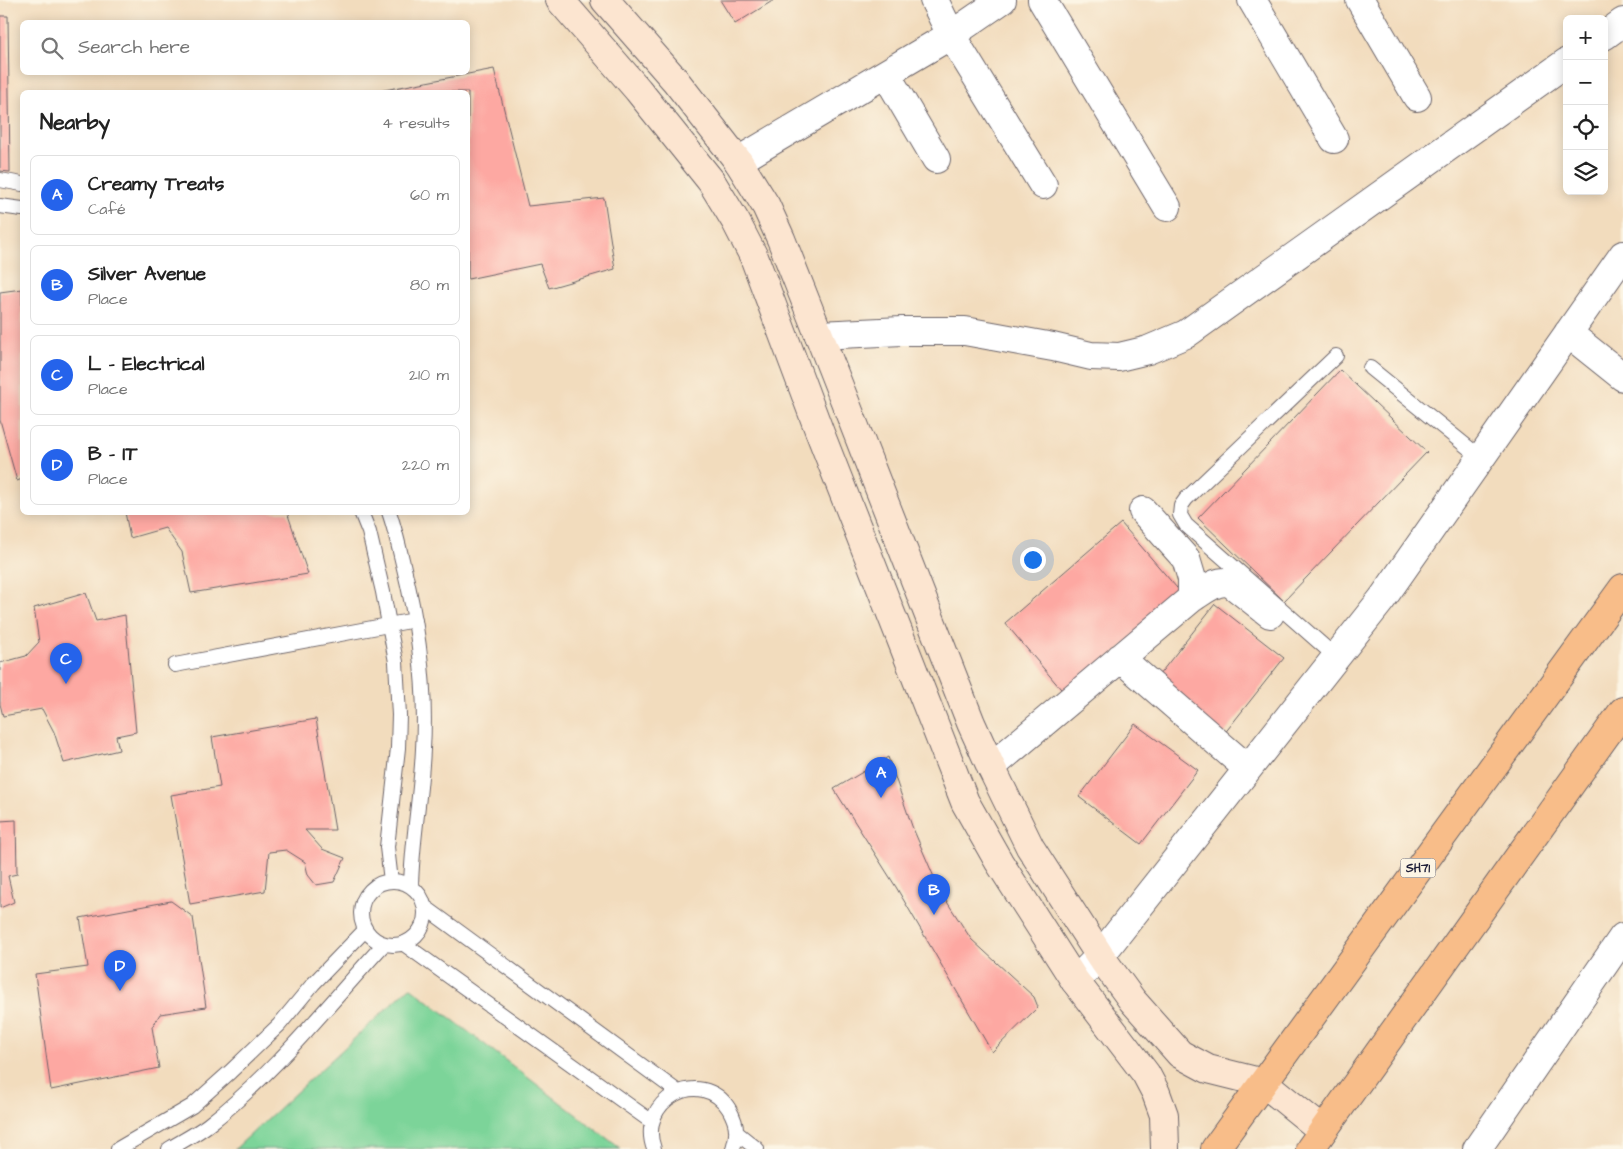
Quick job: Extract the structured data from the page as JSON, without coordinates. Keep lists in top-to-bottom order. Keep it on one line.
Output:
{"streets":{"main road":["SH71"]},"page":{"map_buttons":["+","−"],"search":"Search here","heading":["Nearby","4 results"],"list":[{"mark":"A","name":"Creamy Treats","note":"Café","value":"60 m"},{"mark":"B","name":"Silver Avenue","note":"Place","value":"80 m"},{"mark":"C","name":"L - Electrical","note":"Place","value":"210 m"},{"mark":"D","name":"B - IT","note":"Place","value":"220 m"}],"pins":["C","A","B","D"]}}
